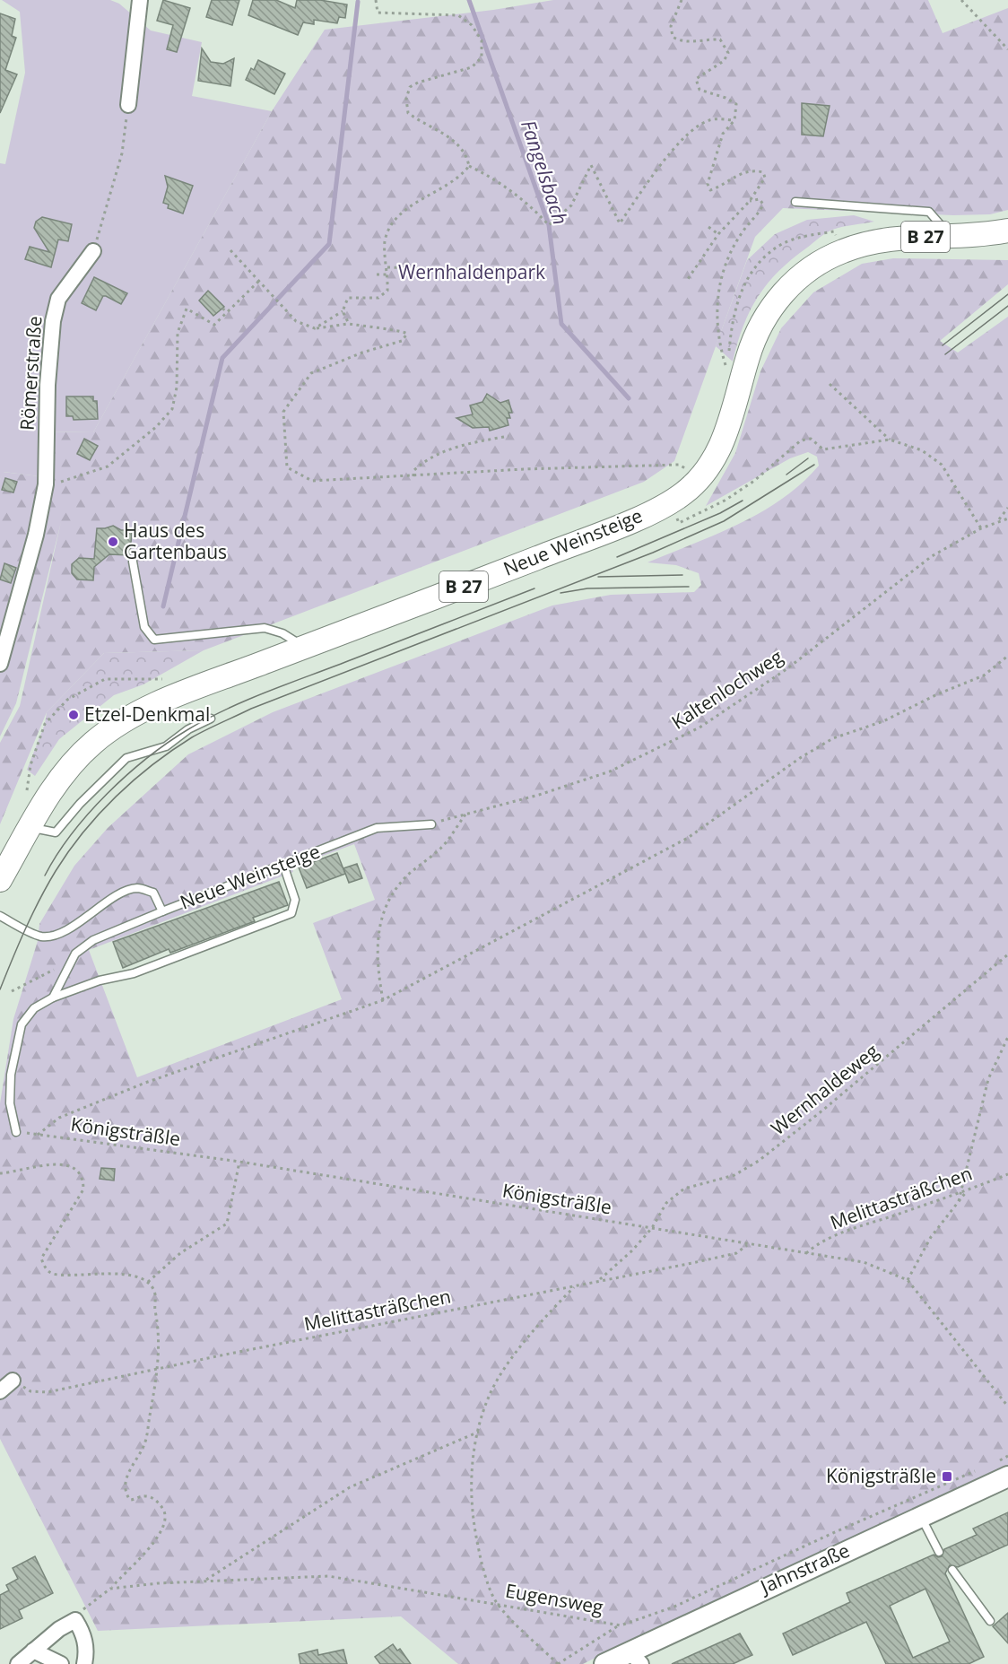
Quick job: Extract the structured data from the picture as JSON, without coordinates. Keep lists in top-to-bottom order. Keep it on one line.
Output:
{"streets":{"main road":["B 27","Neue Weinsteige","Jahnstraße"],"street":["Römerstraße"],"path":["Kaltenlochweg","Wernhaldeweg","Königsträßle","Melittasträßchen","Eugensweg"]},"crossings":[["Neue Weinsteige","Kaltenlochweg"],["Wernhaldeweg","Königsträßle"],["Wernhaldeweg","Melittasträßchen"],["Königsträßle","Melittasträßchen"]],"water":["Fangelsbach"],"parks":["Wernhaldenpark"],"places":{"other":["Haus des Gartenbaus","Etzel-Denkmal"],"transit":["Königsträßle"]}}
